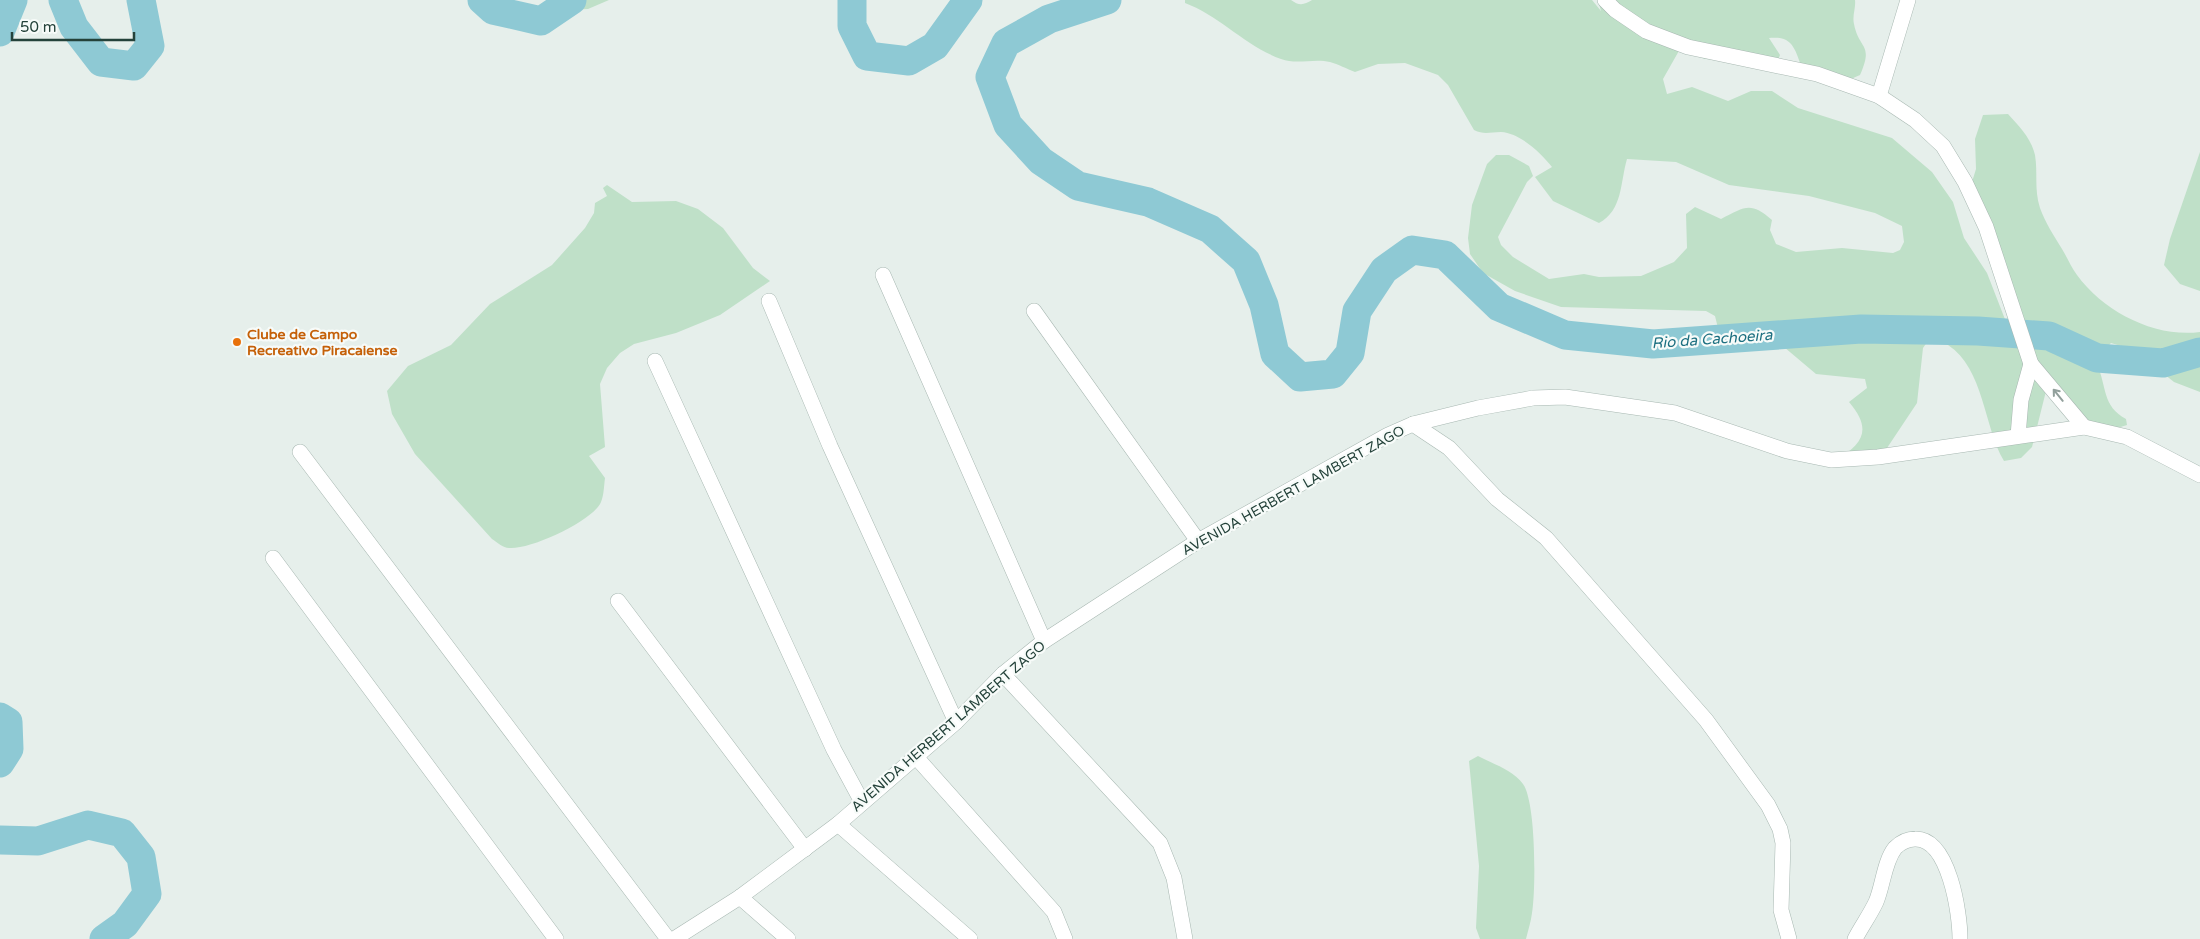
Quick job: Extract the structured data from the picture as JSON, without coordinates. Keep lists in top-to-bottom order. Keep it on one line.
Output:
{"streets":{"street":["AVENIDA HERBERT LAMBERT ZAGO"]},"water":["Rio da Cachoeira"],"places":["Clube de Campo Recreativo Piracaiense"],"scale_bar":"50 m"}
